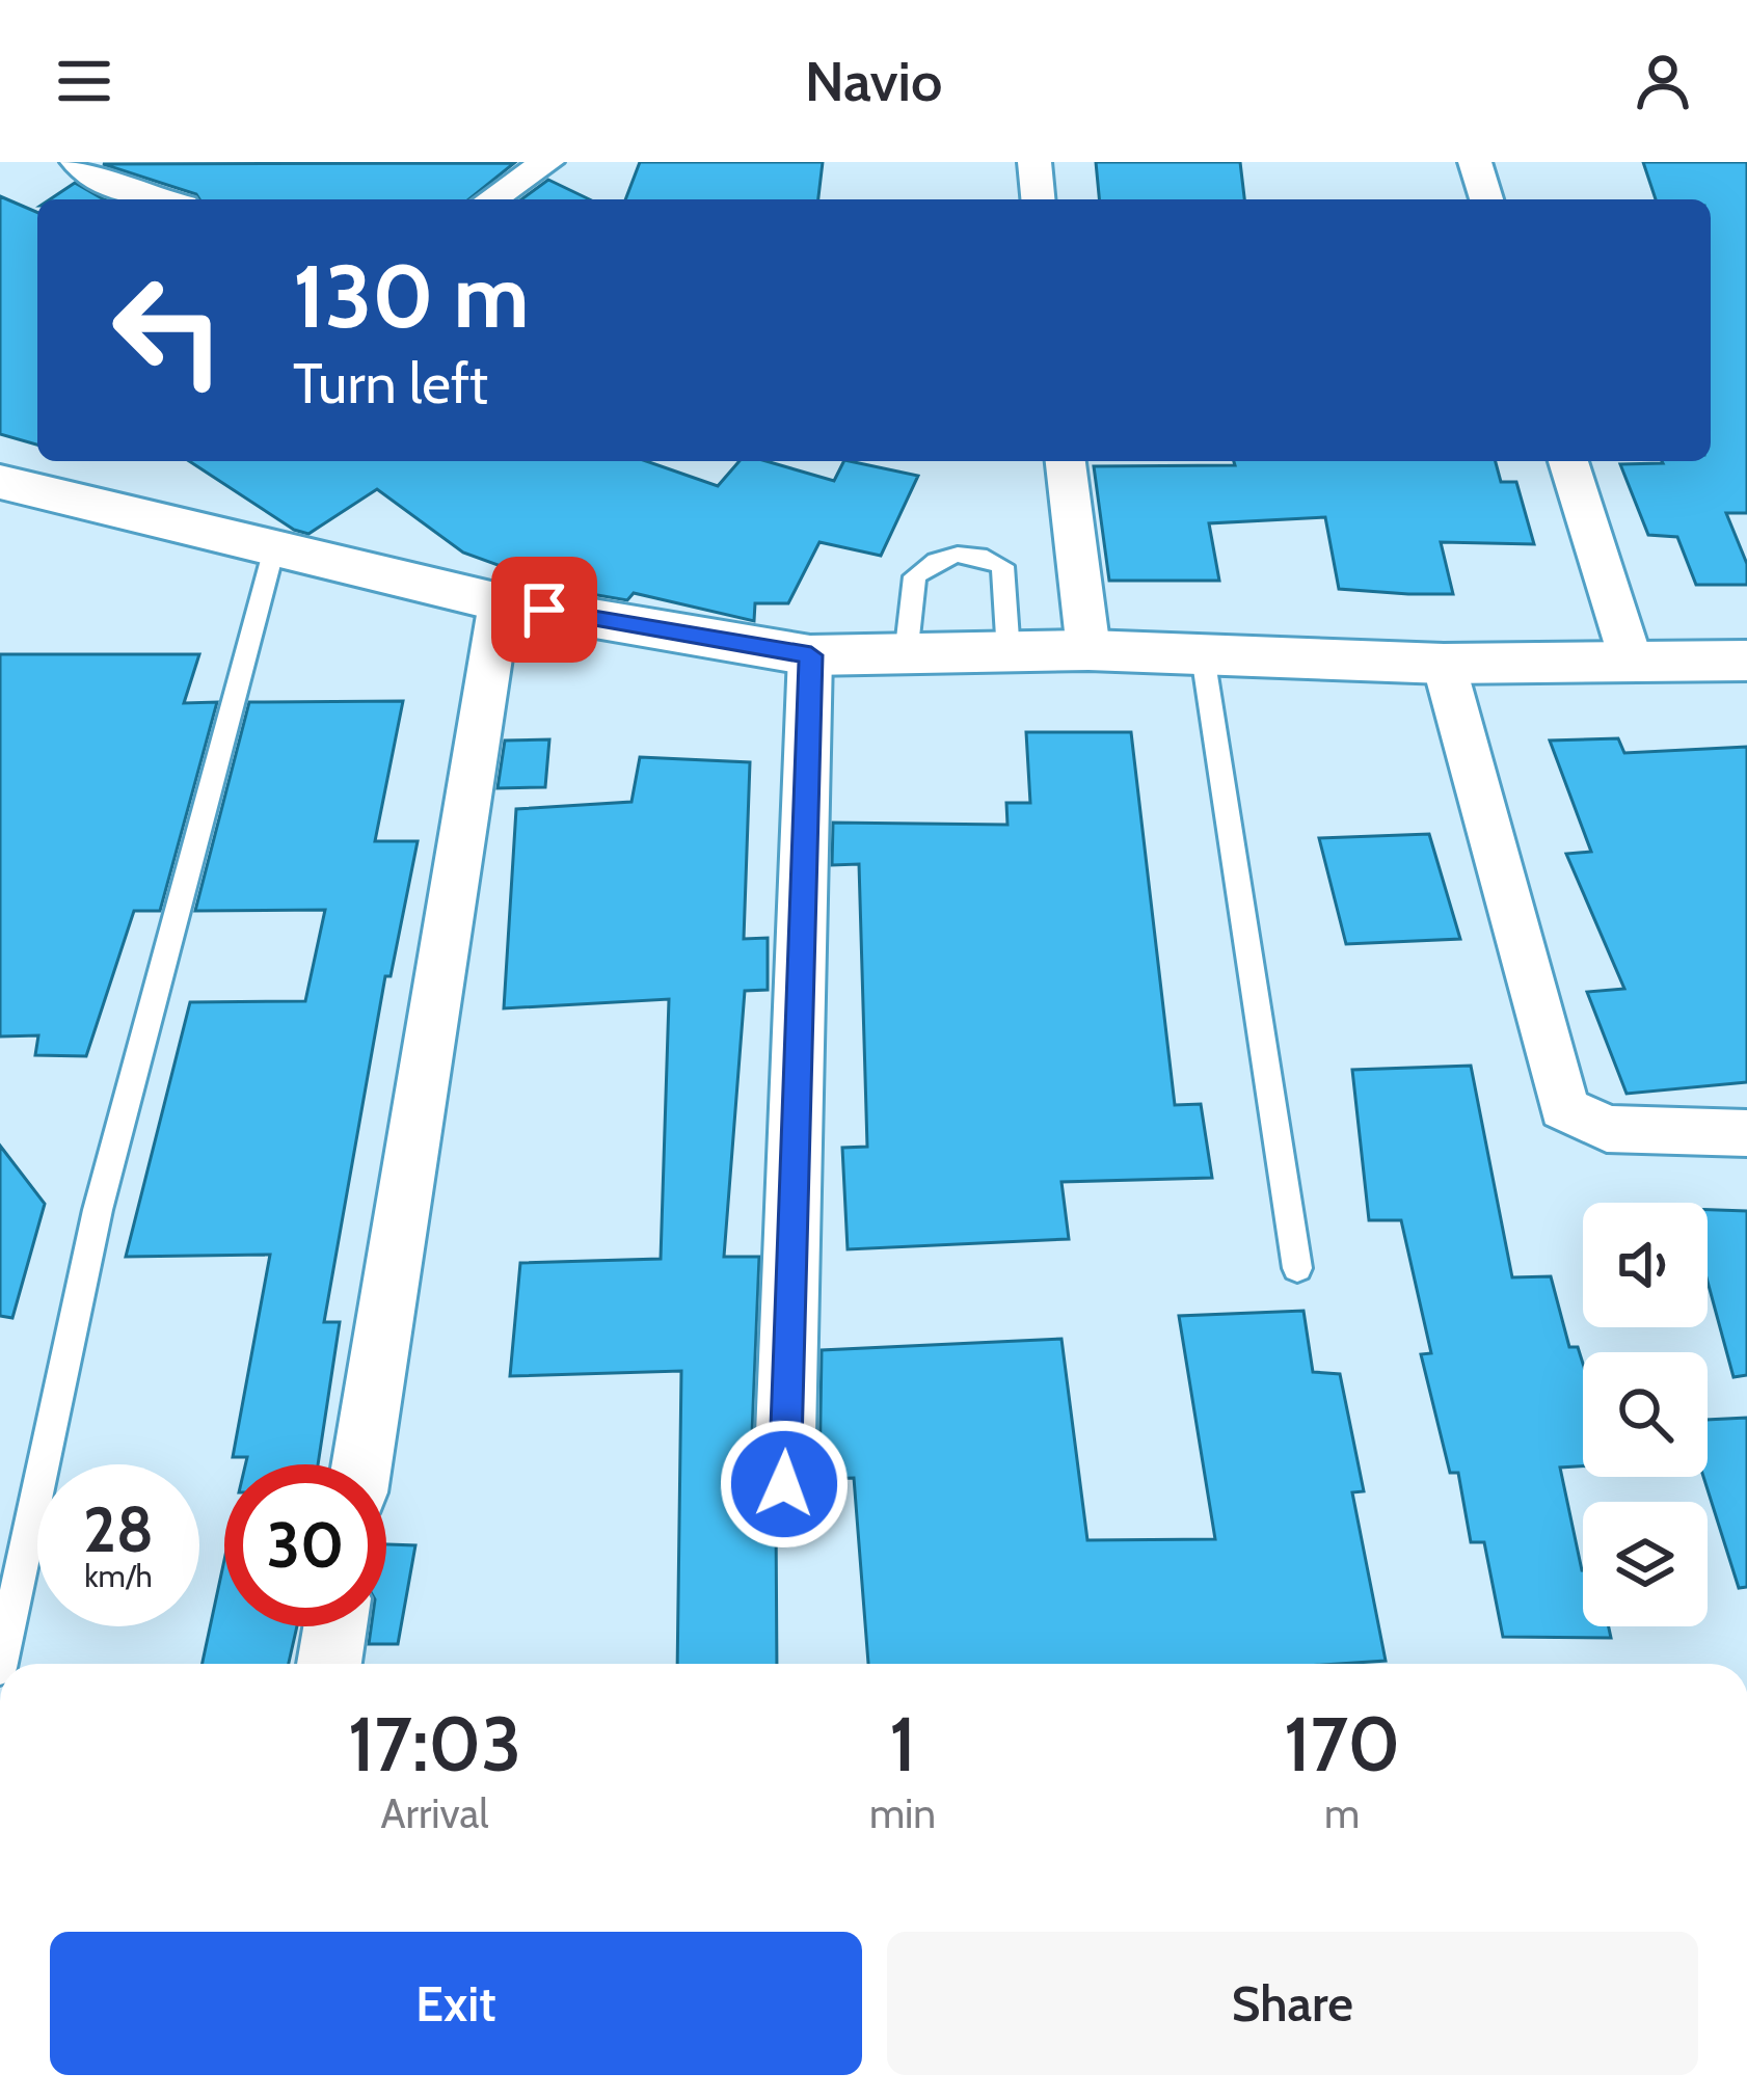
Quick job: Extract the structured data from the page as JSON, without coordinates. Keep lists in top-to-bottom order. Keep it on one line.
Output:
{"page":{"header":"Navio","turn":["130 m","Turn left"],"speed":"28 km/h","limit":"30","eta":["17:03","Arrival","1","min","170","m"],"buttons":["Exit","Share"]}}
